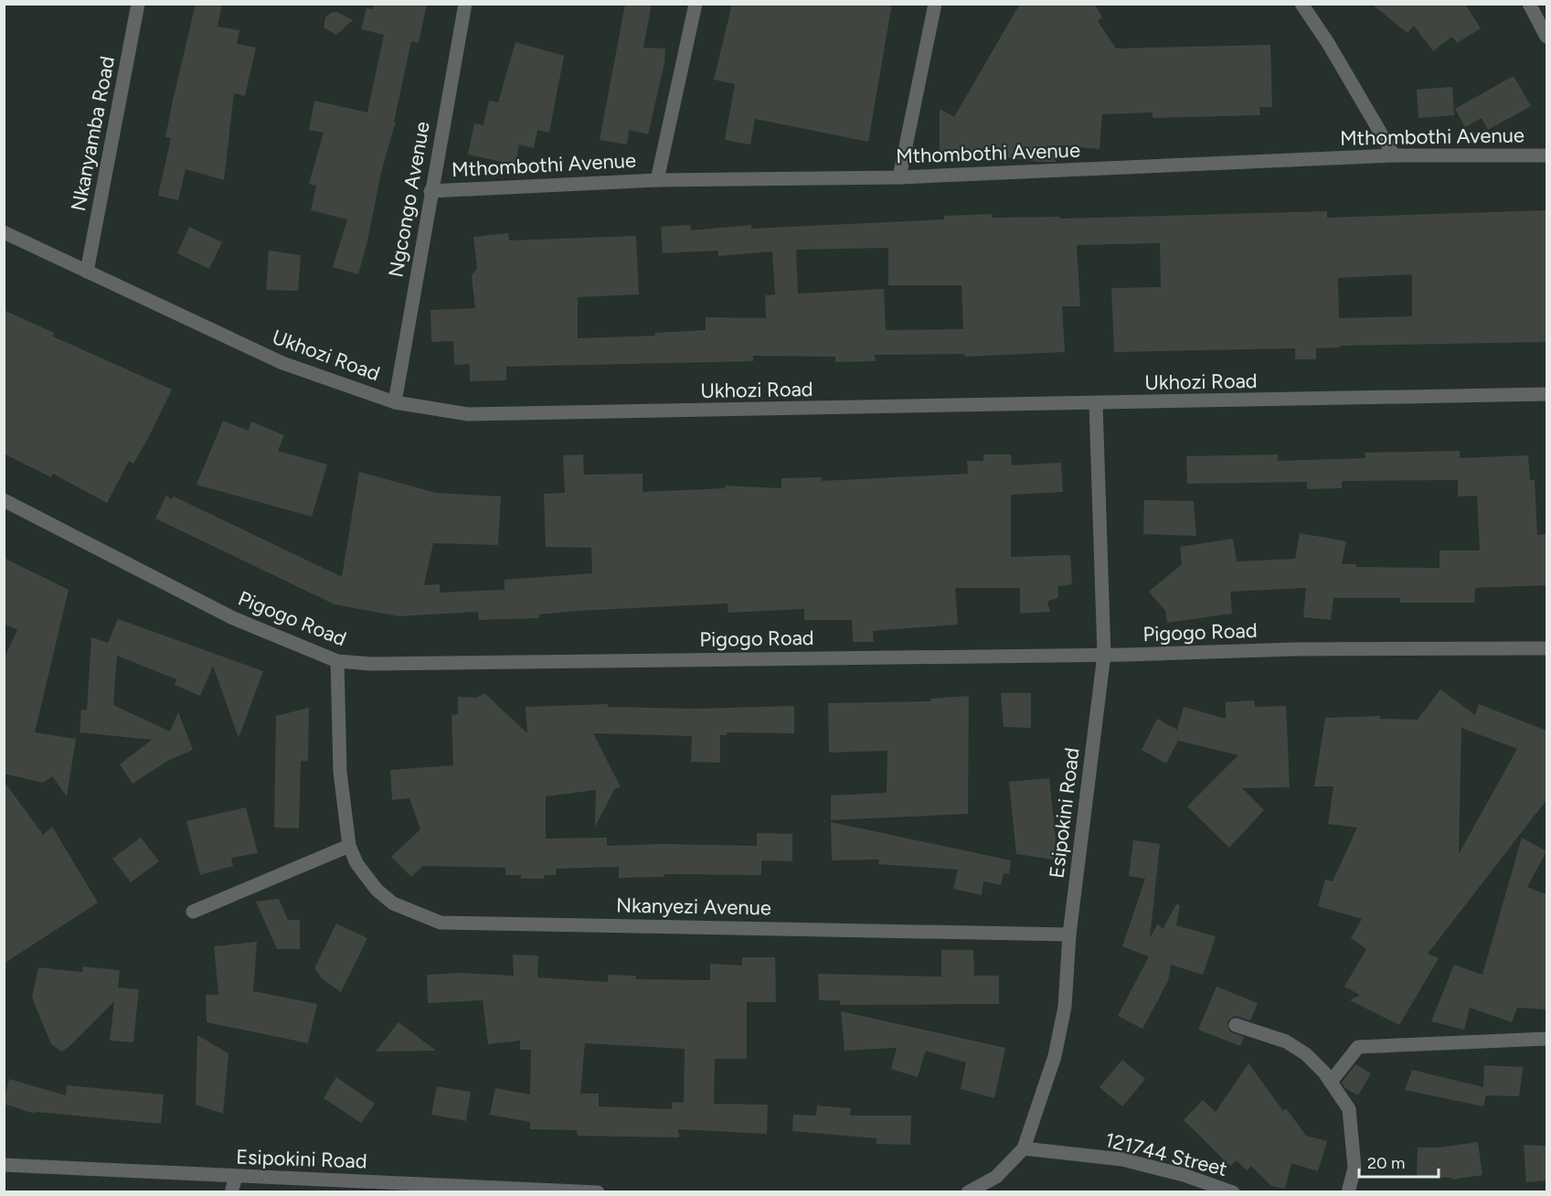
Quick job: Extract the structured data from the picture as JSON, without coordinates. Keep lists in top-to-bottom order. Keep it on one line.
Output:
{"streets":{"street":["Nkanyamba Road","Mthombothi Avenue","Ngcongo Avenue","Ukhozi Road","Pigogo Road","Esipokini Road","Nkanyezi Avenue","121744 Street"]},"crossings":[["Nkanyamba Road","Ukhozi Road"],["Mthombothi Avenue","Ngcongo Avenue"],["Ngcongo Avenue","Ukhozi Road"],["Ukhozi Road","Esipokini Road"],["Pigogo Road","Esipokini Road"],["Pigogo Road","Nkanyezi Avenue"],["Esipokini Road","Nkanyezi Avenue"],["Esipokini Road","121744 Street"]],"scale_bar":"20 m"}
